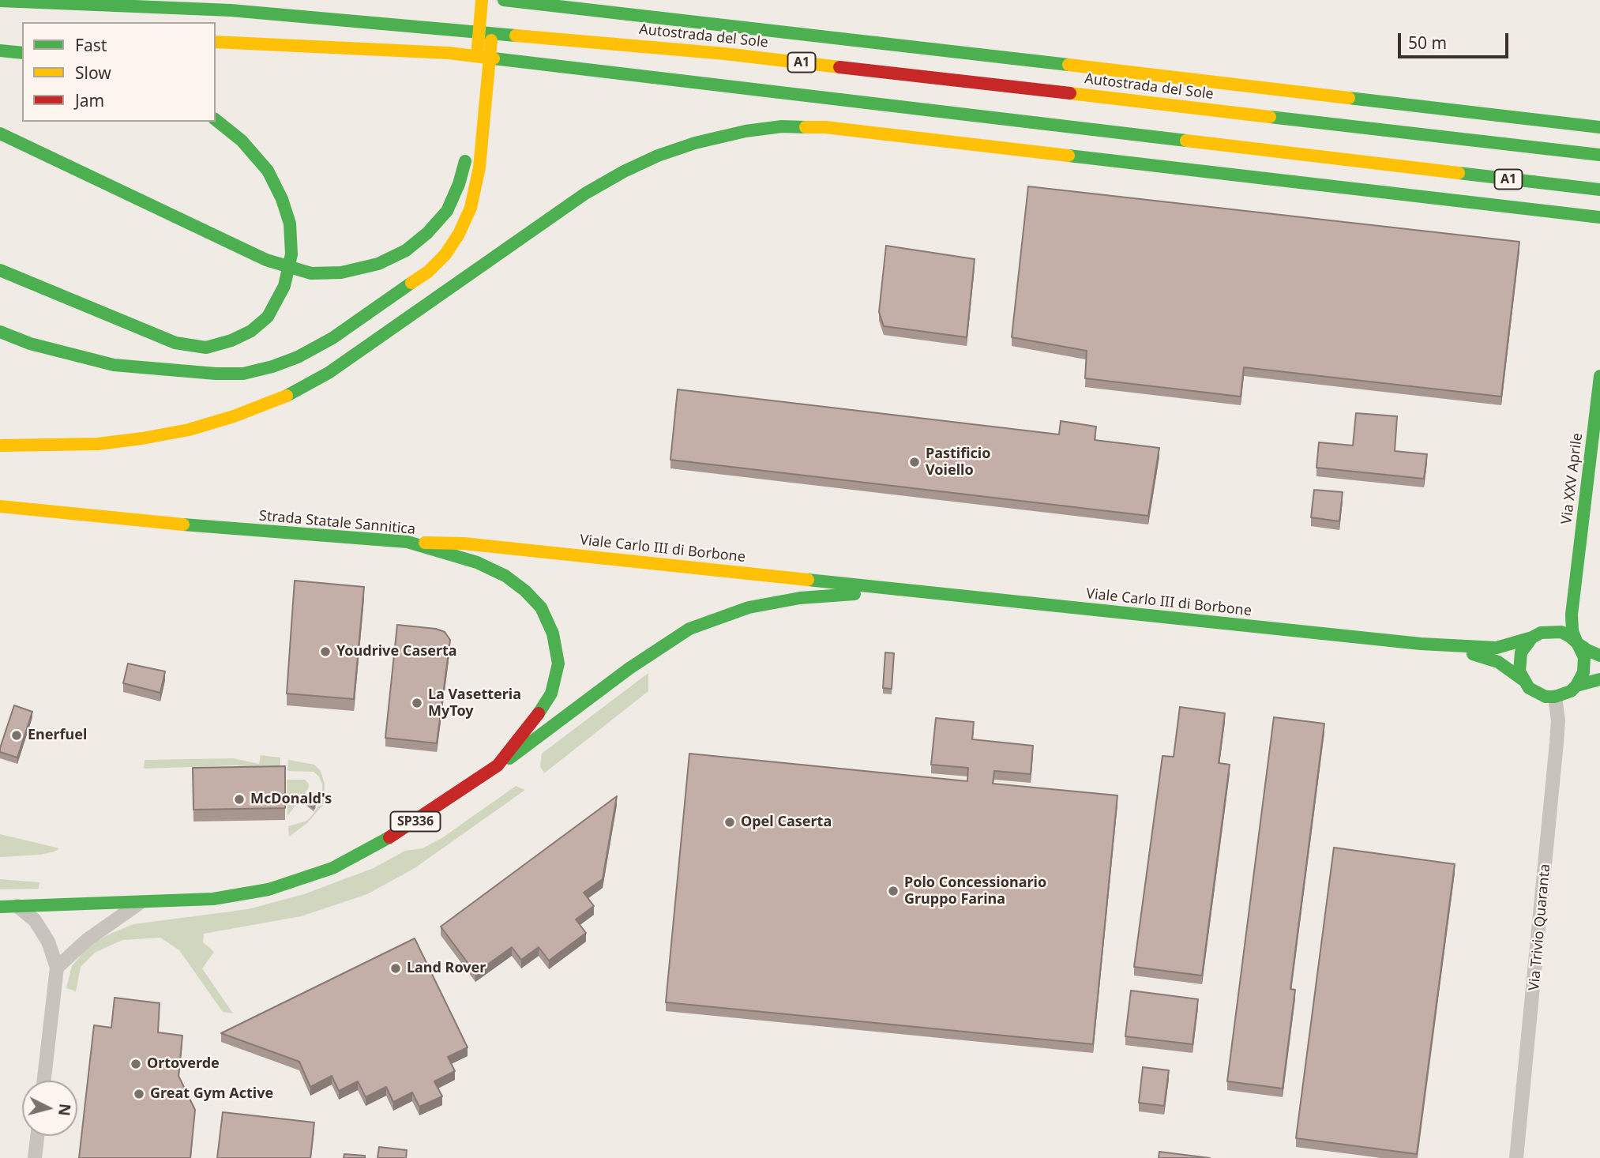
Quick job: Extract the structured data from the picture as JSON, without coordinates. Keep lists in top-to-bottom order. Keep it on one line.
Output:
{"streets":{"main road":["Autostrada del Sole","A1","Via XXV Aprile","Strada Statale Sannitica","Viale Carlo III di Borbone","SP336"],"street":["Via Trivio Quaranta"]},"crossings":[["Via XXV Aprile","Viale Carlo III di Borbone"],["Via XXV Aprile","Via Trivio Quaranta"],["Strada Statale Sannitica","Viale Carlo III di Borbone"],["Viale Carlo III di Borbone","Via Trivio Quaranta"]],"places":["Pastificio Voiello","Youdrive Caserta","La Vasetteria MyToy","Enerfuel","McDonald's","Opel Caserta","Polo Concessionario Gruppo Farina","Land Rover","Ortoverde","Great Gym Active"],"legend":["Fast","Slow","Jam"],"scale_bar":"50 m","north":"right"}
